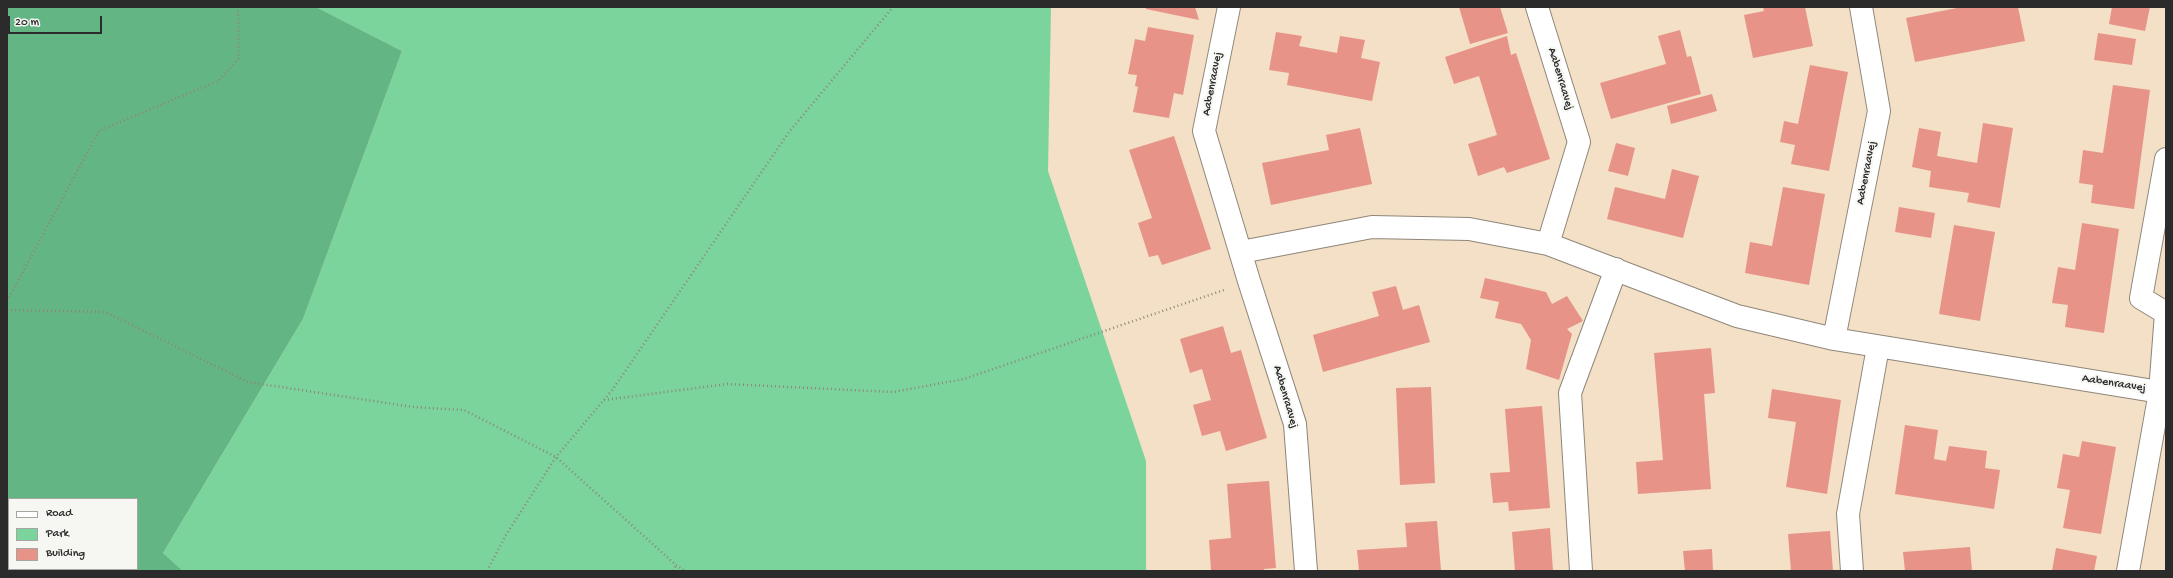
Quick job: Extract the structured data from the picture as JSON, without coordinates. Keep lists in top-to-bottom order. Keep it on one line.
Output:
{"streets":{"street":["Aabenraavej"]},"legend":["Road","Park","Building"],"scale_bar":"20 m"}
